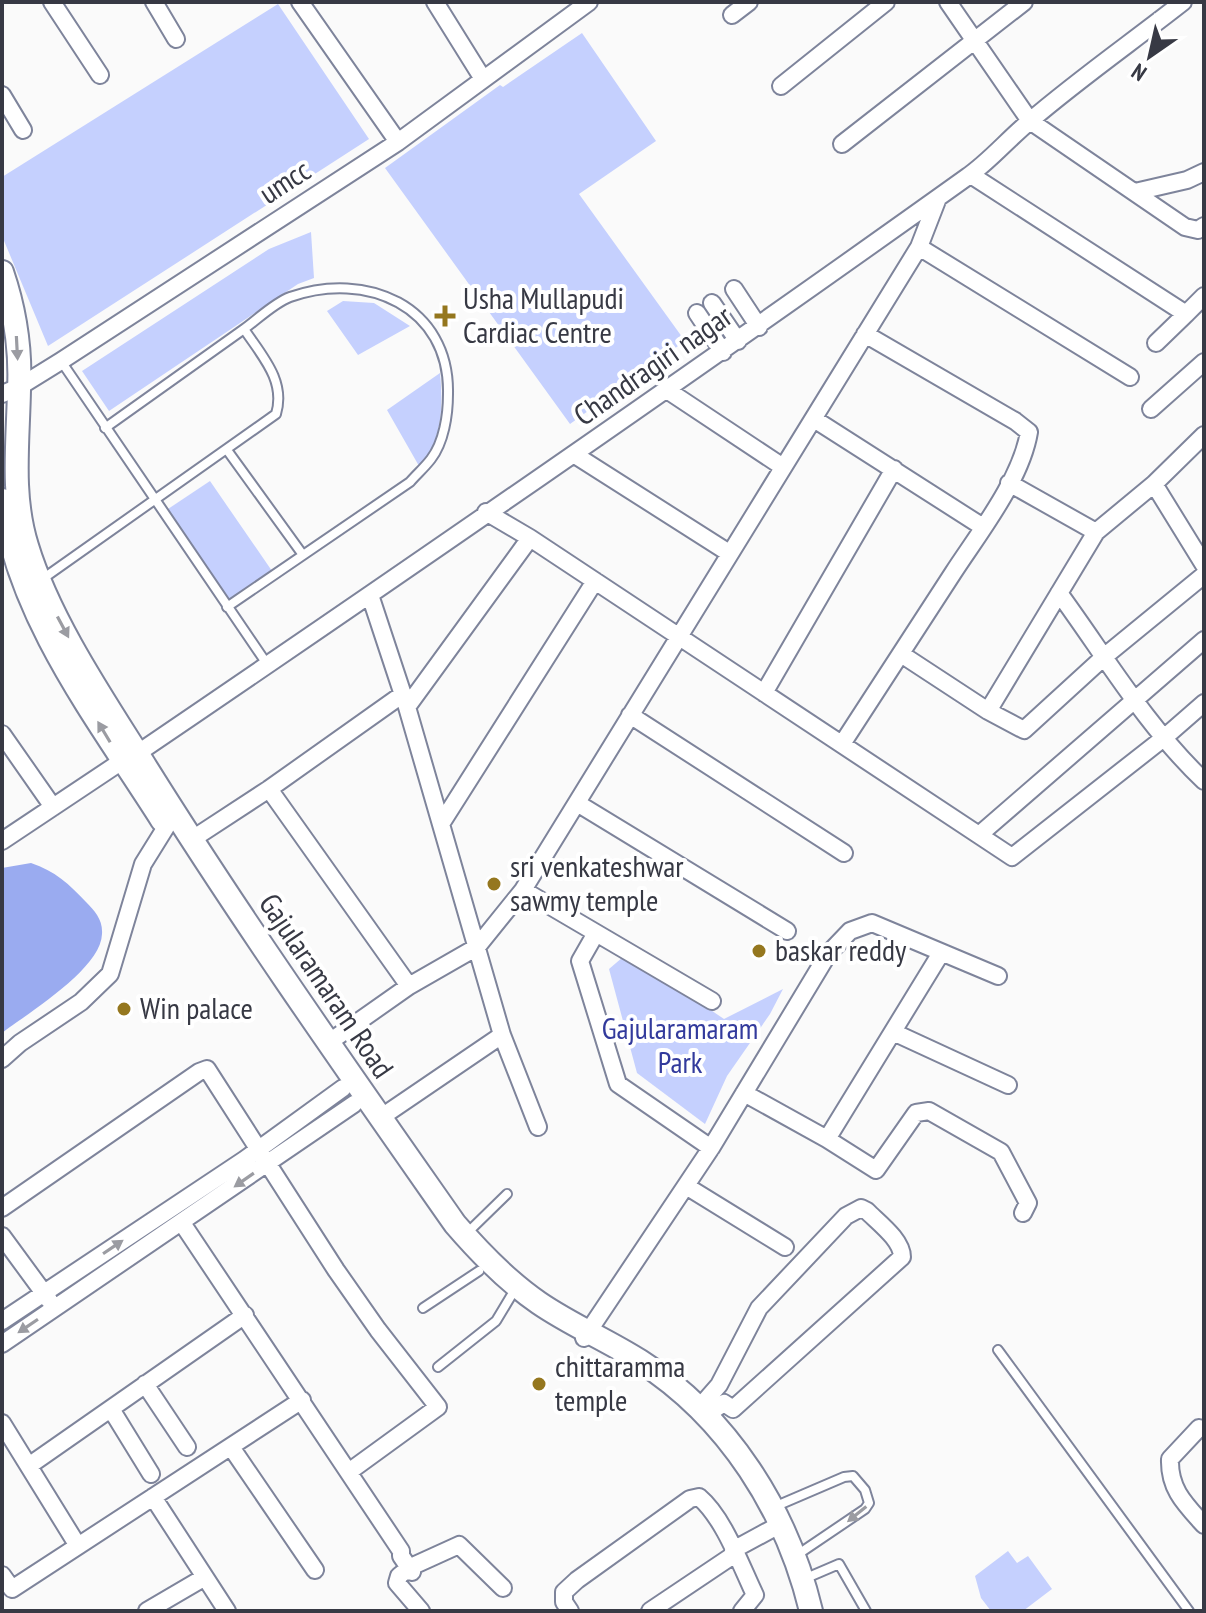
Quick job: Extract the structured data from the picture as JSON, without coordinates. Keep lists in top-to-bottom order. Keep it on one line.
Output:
{"streets":{"main road":["Gajularamaram Road"],"street":["umcc","Chandragiri nagar"]},"crossings":[["umcc","Gajularamaram Road"],["Chandragiri nagar","Gajularamaram Road"]],"parks":["Gajularamaram Park"],"places":{"health":["Usha Mullapudi Cardiac Centre"],"other":["sri venkateshwar sawmy temple","baskar reddy","Win palace","chittaramma temple"]},"north":"bottom left"}
